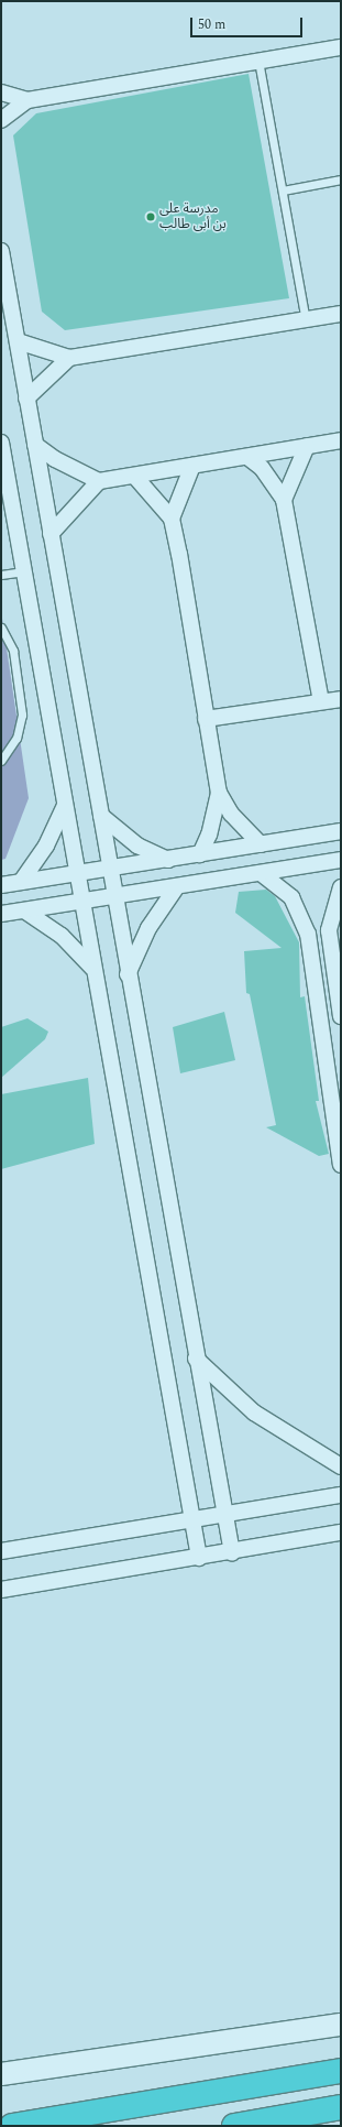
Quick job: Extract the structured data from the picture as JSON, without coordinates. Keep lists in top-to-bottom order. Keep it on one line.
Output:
{"places":["مدرسة على بن أبى طالب"],"scale_bar":"50 m"}
